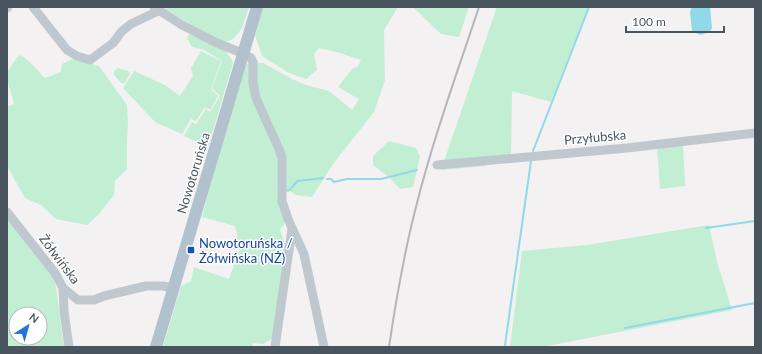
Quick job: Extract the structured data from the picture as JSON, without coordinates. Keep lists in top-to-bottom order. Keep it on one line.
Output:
{"streets":{"main road":["Nowotoruńska"],"street":["Przyłubska","Żółwińska"]},"crossings":[["Nowotoruńska","Żółwińska"]],"places":{"transit":["Nowotoruńska / Żółwińska (NŻ)"]},"scale_bar":"100 m","north":"top right"}
